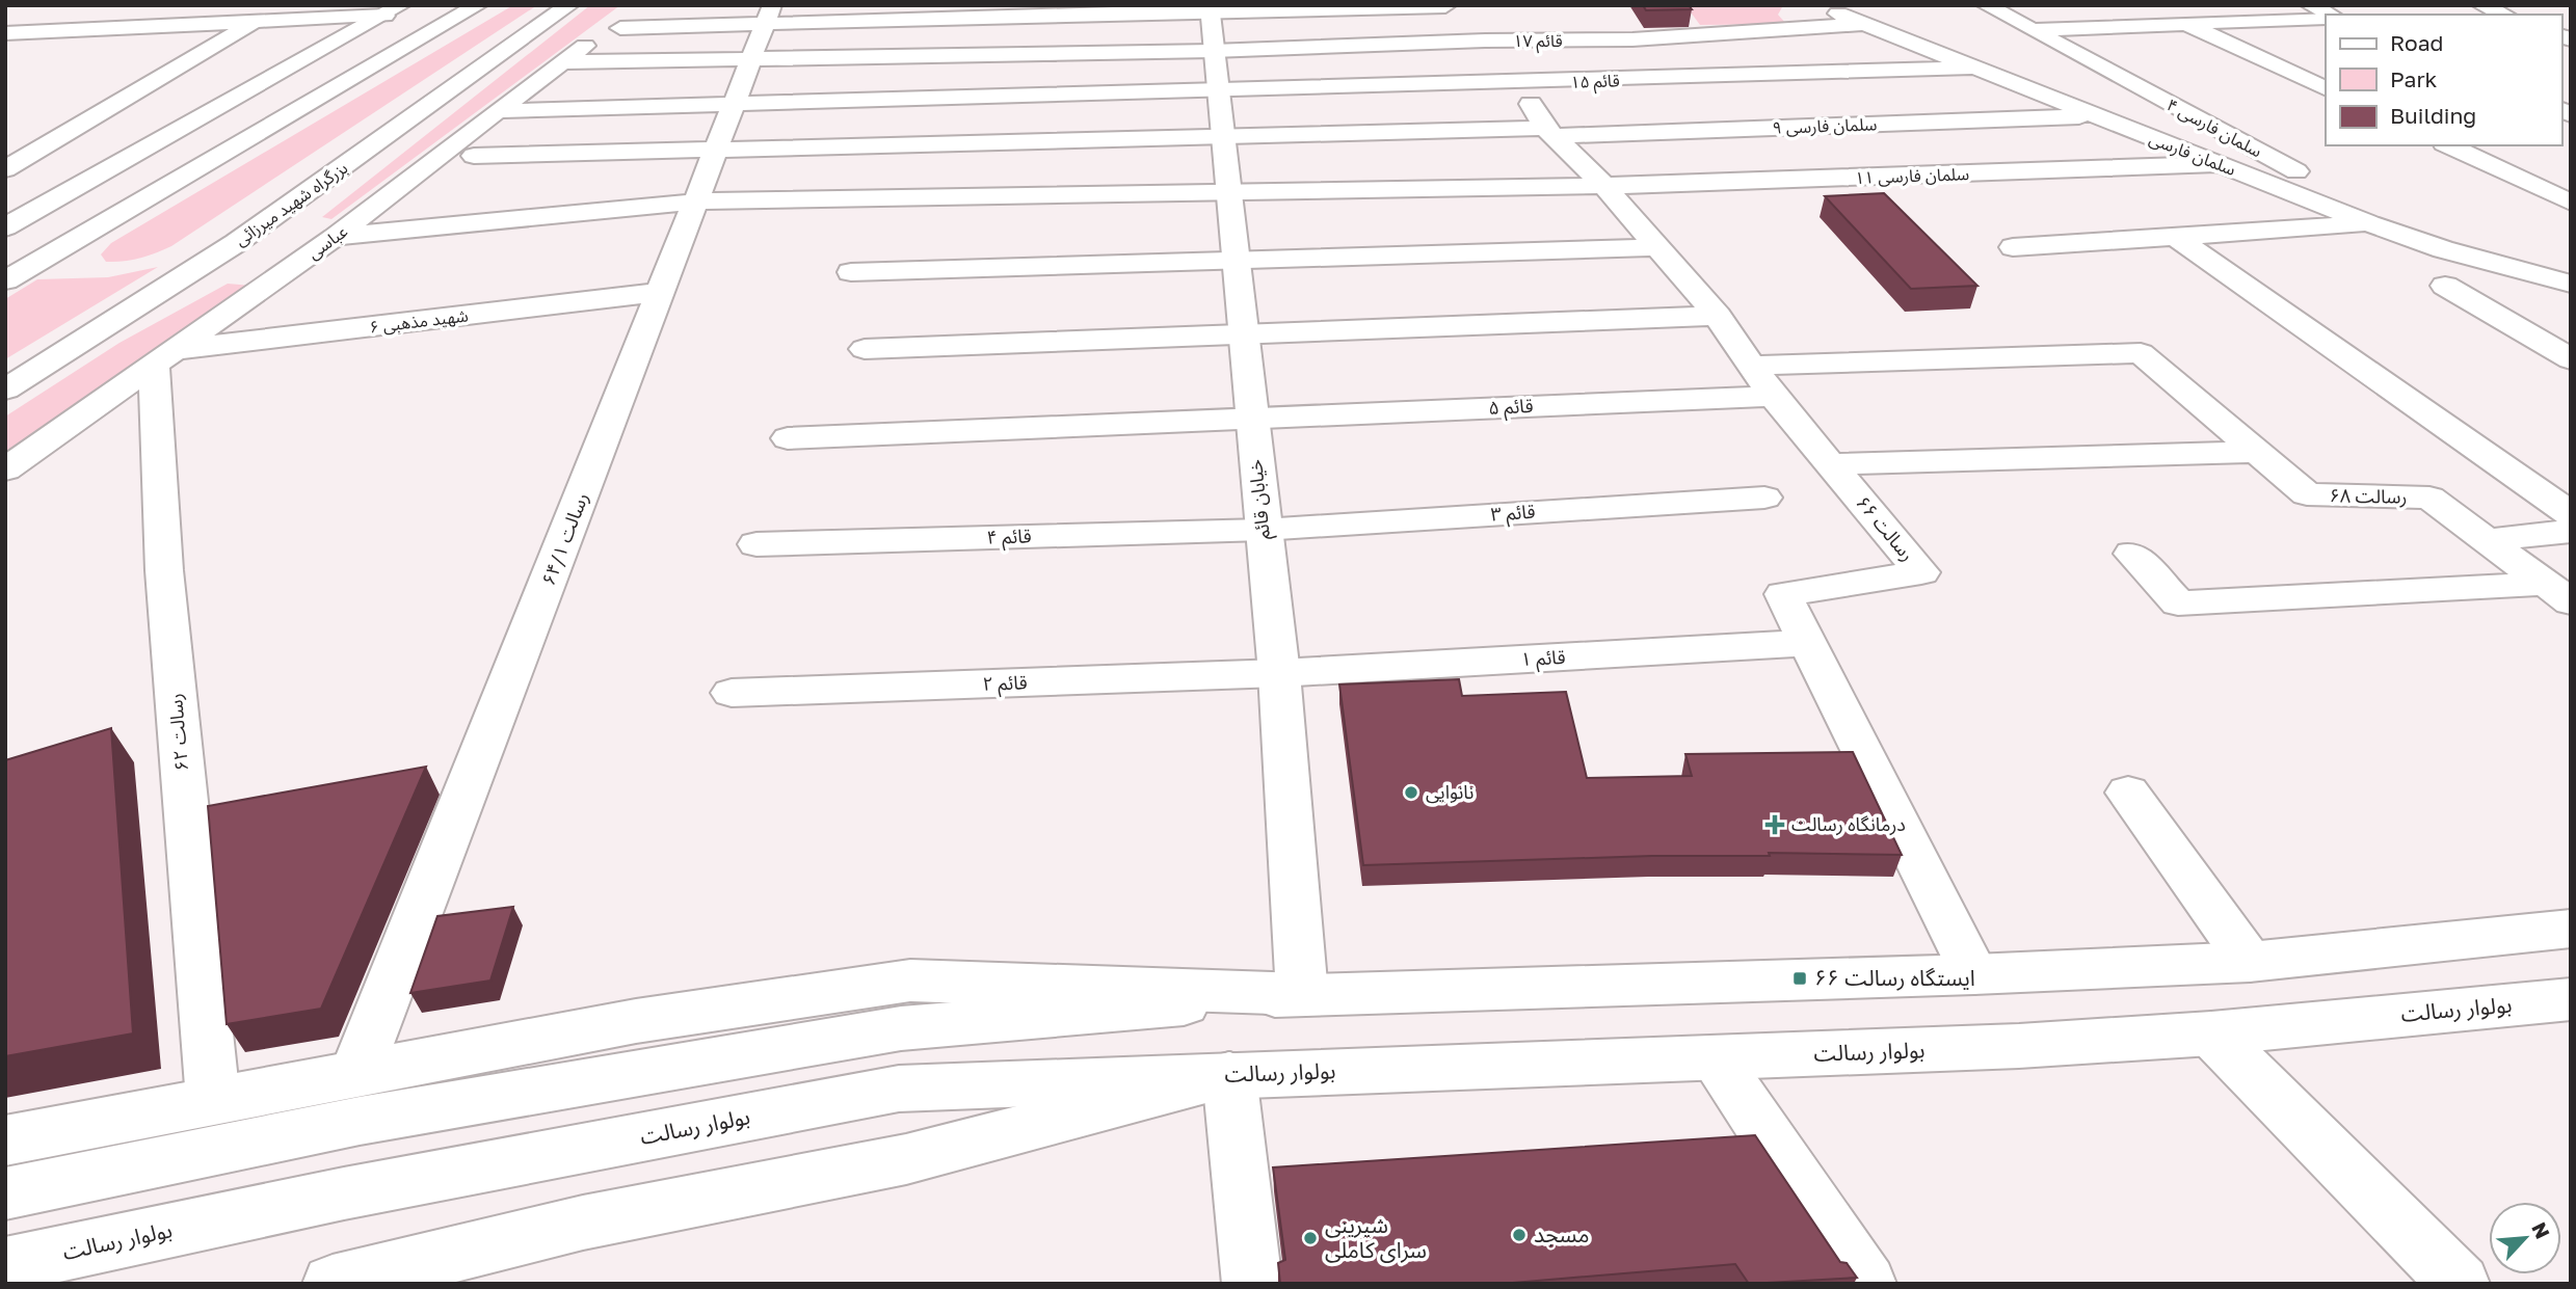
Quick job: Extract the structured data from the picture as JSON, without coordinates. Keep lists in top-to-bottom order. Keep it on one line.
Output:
{"streets":{"main road":["قائم ۱۷","قائم ۱۵","سلمان فارسی ۹","سلمان فارسی ۴","سلمان فارسی","سلمان فارسی ۱۱","بزرگراه شهید میرزائی","عباسی","شهید مذهبی ۶","قائم ۵","رسالت ۶۸","خیابان قائم","قائم ۳","رسالت ۶۶","قائم ۴","رسالت ۶۴/۱","قائم ۱","قائم ۲","رسالت ۶۲","بولوار رسالت"]},"crossings":[["قائم ۱۷","سلمان فارسی"],["قائم ۱۷","عباسی"],["قائم ۱۷","خیابان قائم"],["قائم ۱۷","رسالت ۶۴/۱"],["قائم ۱۵","سلمان فارسی"],["قائم ۱۵","عباسی"],["قائم ۱۵","خیابان قائم"],["قائم ۱۵","رسالت ۶۶"],["قائم ۱۵","رسالت ۶۴/۱"],["سلمان فارسی ۹","سلمان فارسی"],["سلمان فارسی ۹","خیابان قائم"],["سلمان فارسی ۹","رسالت ۶۶"],["سلمان فارسی ۹","رسالت ۶۴/۱"],["سلمان فارسی ۴","سلمان فارسی"],["سلمان فارسی","سلمان فارسی ۱۱"],["سلمان فارسی ۱۱","عباسی"],["سلمان فارسی ۱۱","خیابان قائم"],["سلمان فارسی ۱۱","رسالت ۶۶"],["سلمان فارسی ۱۱","رسالت ۶۴/۱"],["عباسی","شهید مذهبی ۶"],["عباسی","رسالت ۶۲"],["شهید مذهبی ۶","رسالت ۶۴/۱"],["شهید مذهبی ۶","رسالت ۶۲"],["قائم ۵","خیابان قائم"],["قائم ۵","رسالت ۶۶"],["رسالت ۶۸","رسالت ۶۶"],["خیابان قائم","قائم ۳"],["خیابان قائم","قائم ۴"],["خیابان قائم","قائم ۱"],["خیابان قائم","قائم ۲"],["قائم ۳","قائم ۴"],["رسالت ۶۶","قائم ۱"],["قائم ۱","قائم ۲"]],"places":{"other":["نانوایی","مسجد","شیرینی سرای کاملی"],"health":["درمانگاه رسالت"],"transit":["ایستگاه رسالت ۶۶"]},"legend":["Road","Park","Building"],"north":"top right"}
